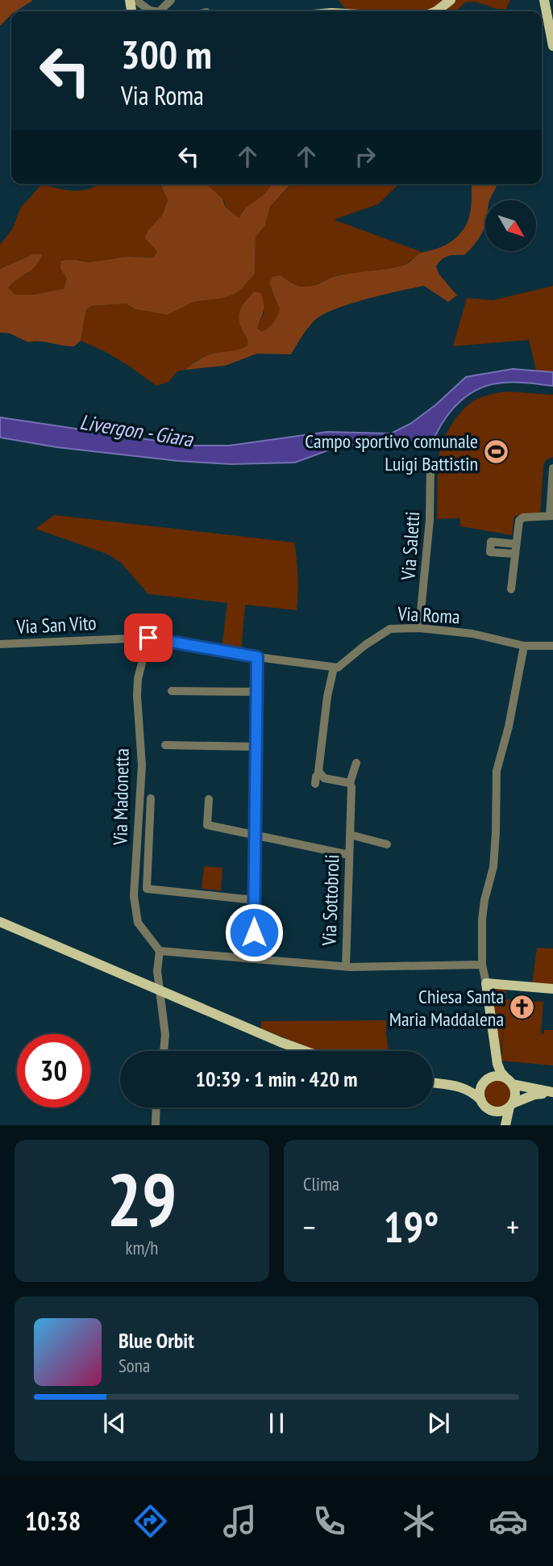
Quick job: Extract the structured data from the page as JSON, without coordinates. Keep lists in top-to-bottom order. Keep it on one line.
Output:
{"streets":{"street":["Via Saletti","Via Roma","Via San Vito","Via Madonetta","Via Sottobroli"]},"crossings":[["Via Saletti","Via Roma"],["Via San Vito","Via Madonetta"]],"water":["Livergon - Giara"],"places":{"sports":["Campo sportivo comunale Luigi Battistin"],"church":["Chiesa Santa Maria Maddalena"]},"north":"bottom right","page":{"turn":["300 m","Via Roma"],"limit":"30","trip":"10:39 · 1 min · 420 m","tile":[["29","km/h"],"Clima"],"heat":["−","19°","+"],"song":["Blue Orbit","Sona"],"tabs":"10:38"}}
